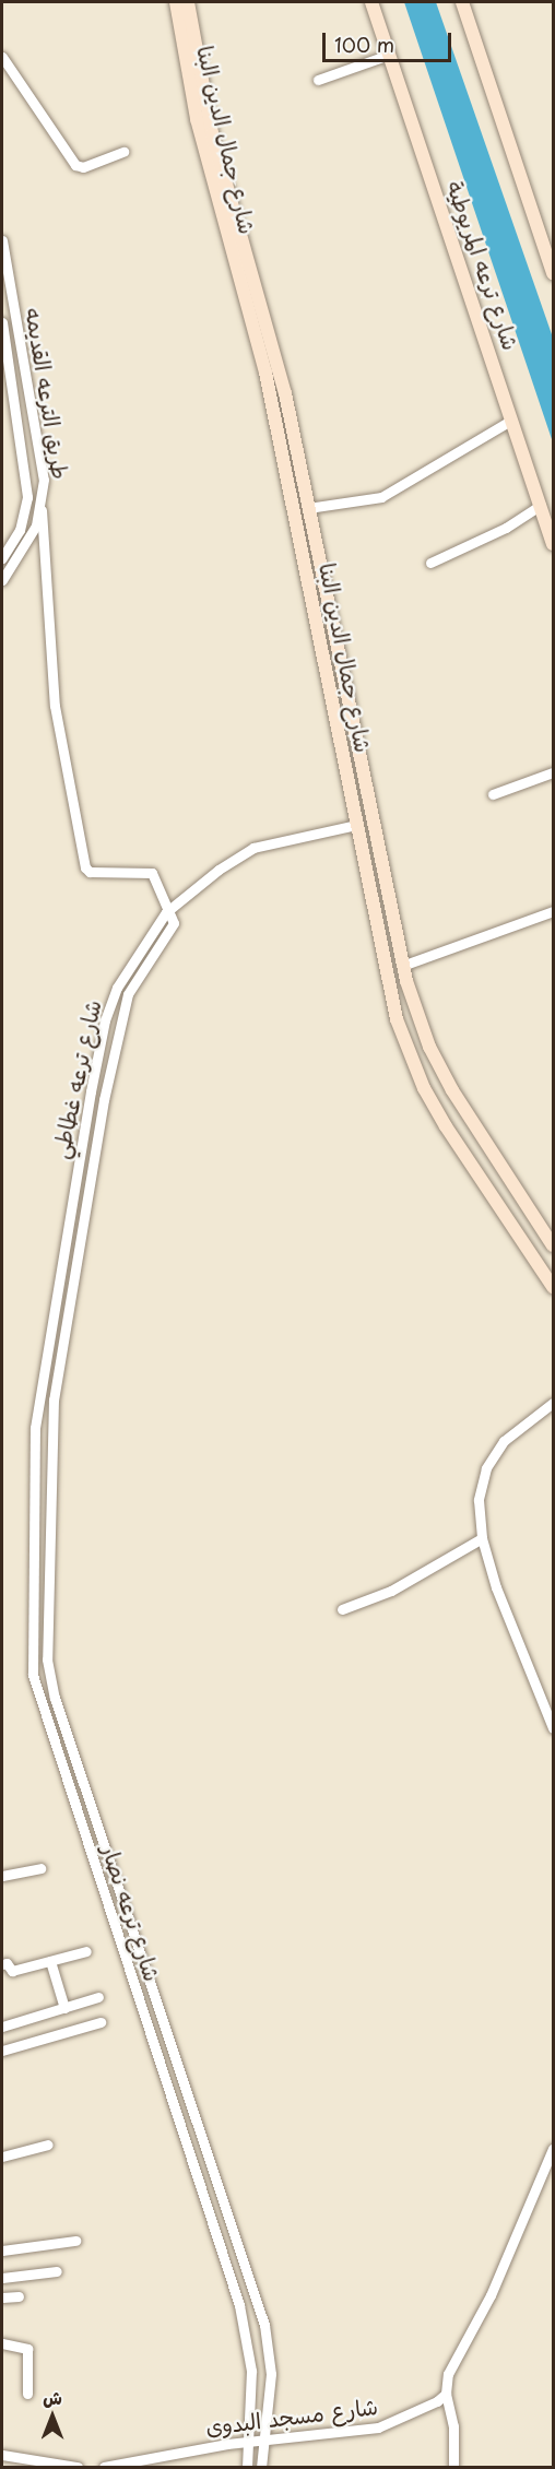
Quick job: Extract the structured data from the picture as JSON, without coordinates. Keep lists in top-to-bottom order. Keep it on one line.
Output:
{"streets":{"main road":["شارع جمال الدين البنا","شارع ترعه المريوطية"],"street":["طريق الترعه القديمه","شارع ترعه غطاطي","شارع ترعه نصار","شارع مسجد البدوى"]},"crossings":[["شارع جمال الدين البنا","شارع ترعه غطاطي"],["شارع ترعه غطاطي","شارع ترعه نصار"],["شارع ترعه نصار","شارع مسجد البدوى"]],"scale_bar":"100 m","north":"top"}
